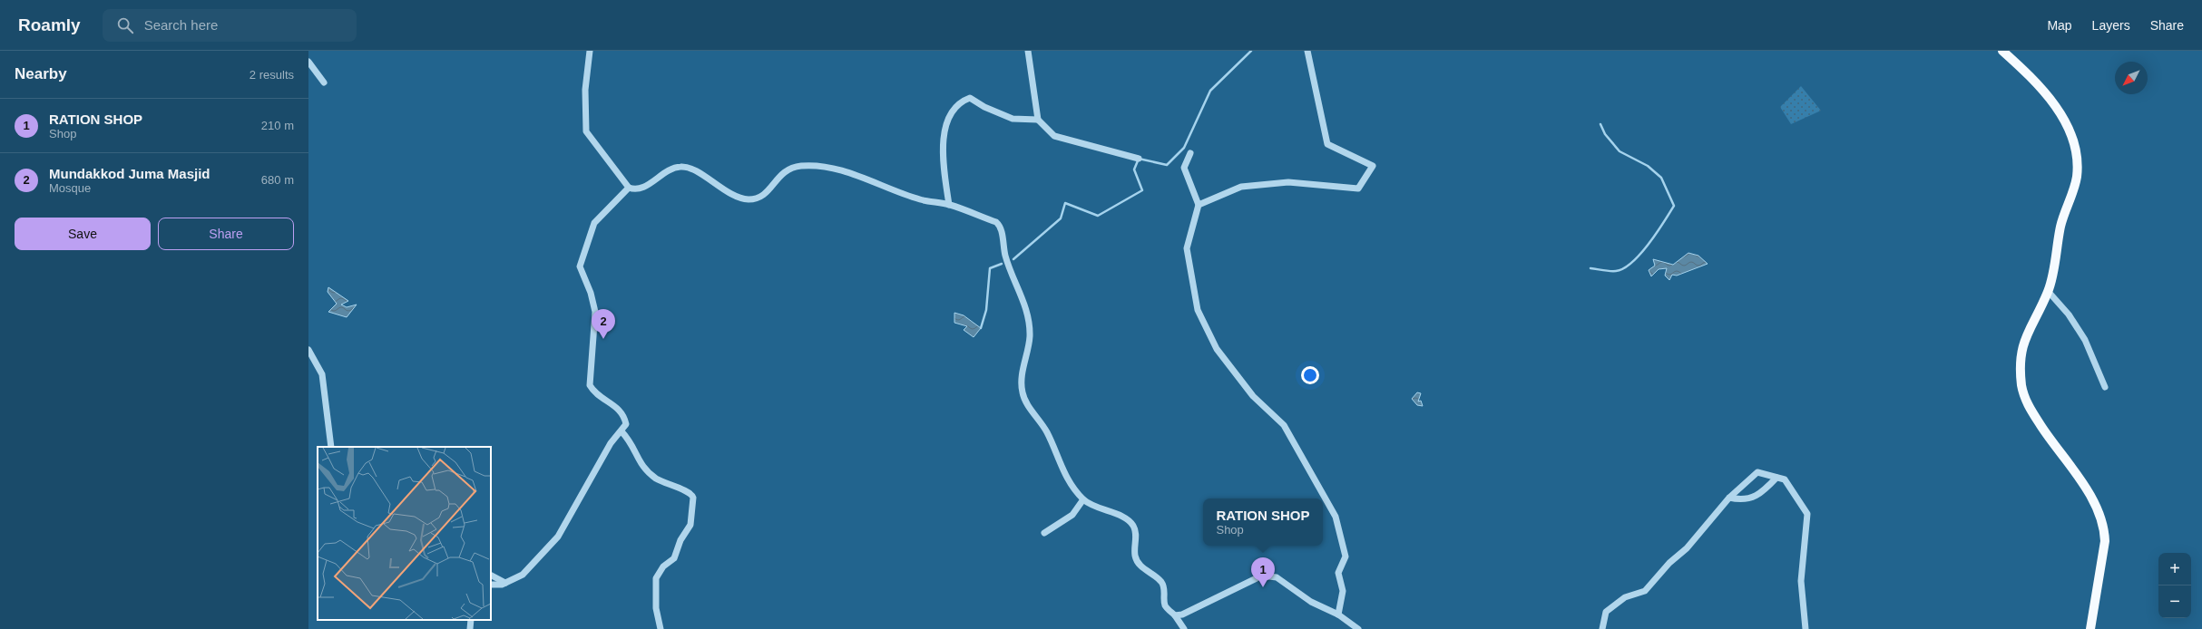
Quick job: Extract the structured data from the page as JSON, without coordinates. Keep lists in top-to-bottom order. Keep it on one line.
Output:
{"north":"bottom left","page":{"header":"Roamly","search":"Search here","nav":["Map","Layers","Share"],"heading":["Nearby","2 results"],"list":[{"mark":"1","name":"RATION SHOP","note":"Shop","value":"210 m"},{"mark":"2","name":"Mundakkod Juma Masjid","note":"Mosque","value":"680 m"}],"buttons":["Save","Share"],"pins":["2","1"],"popup":["RATION SHOP","Shop"],"map_buttons":["+","−"]}}
